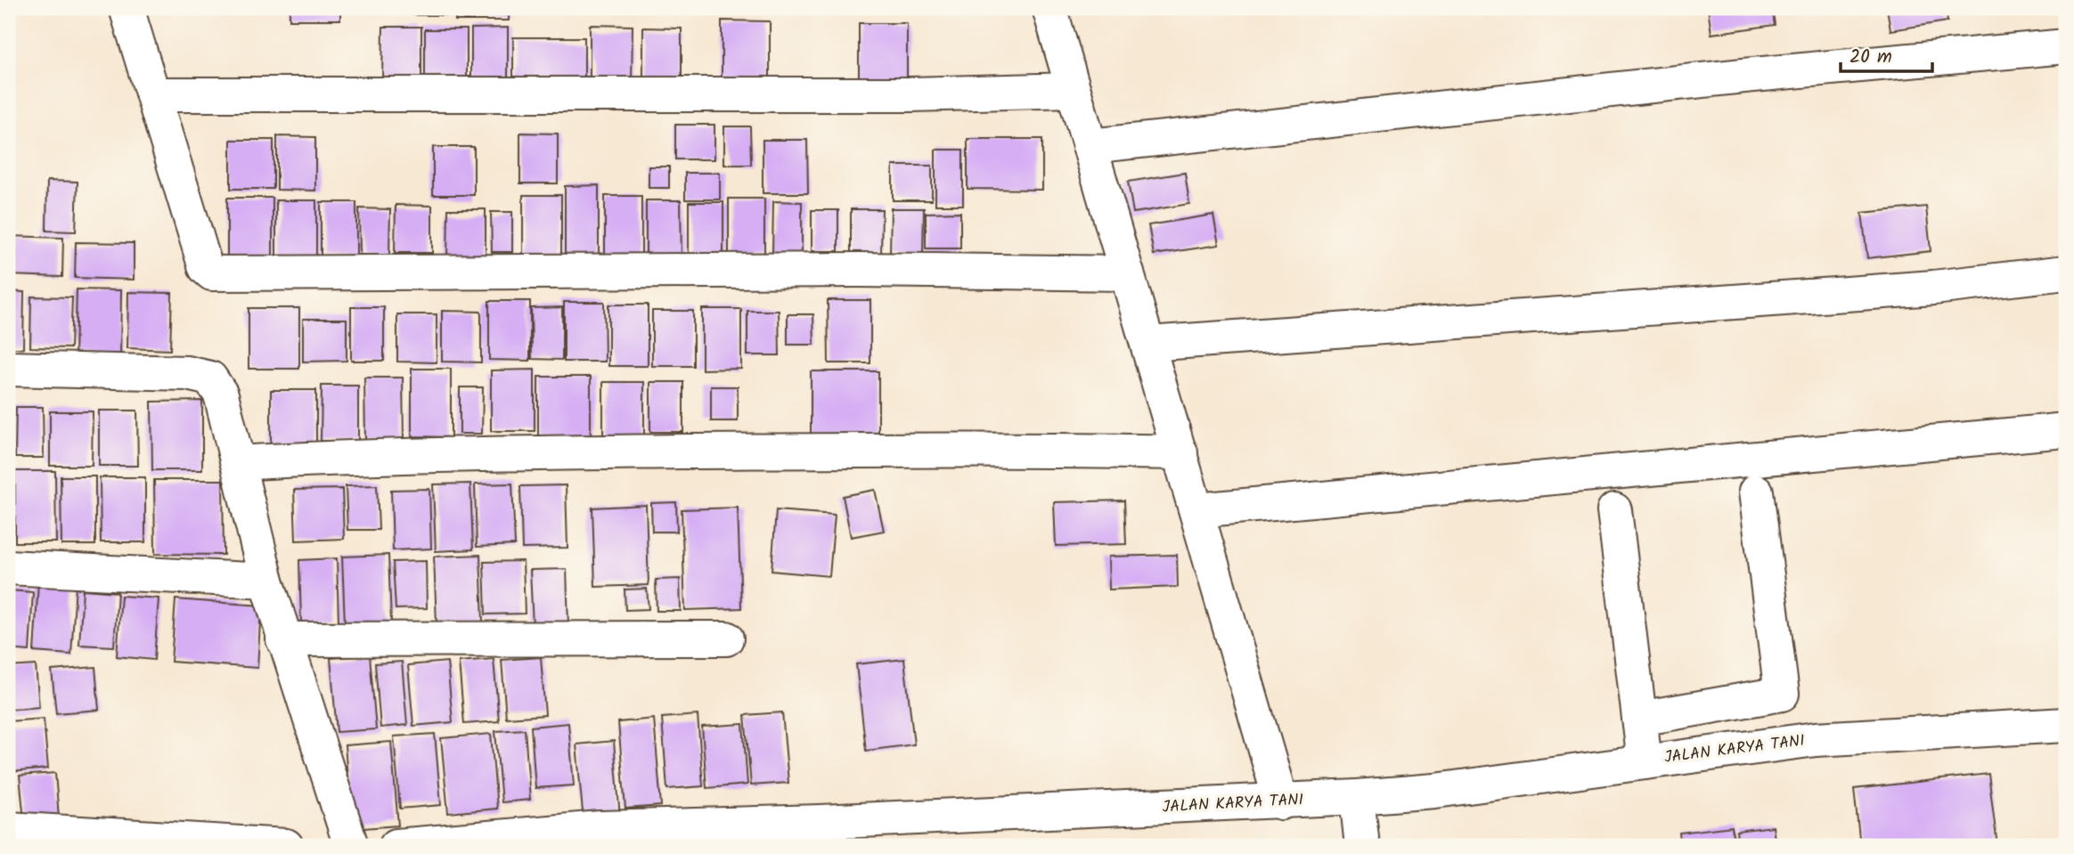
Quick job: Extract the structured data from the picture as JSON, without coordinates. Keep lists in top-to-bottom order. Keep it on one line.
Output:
{"streets":{"street":["JALAN KARYA TANI"]},"scale_bar":"20 m"}
